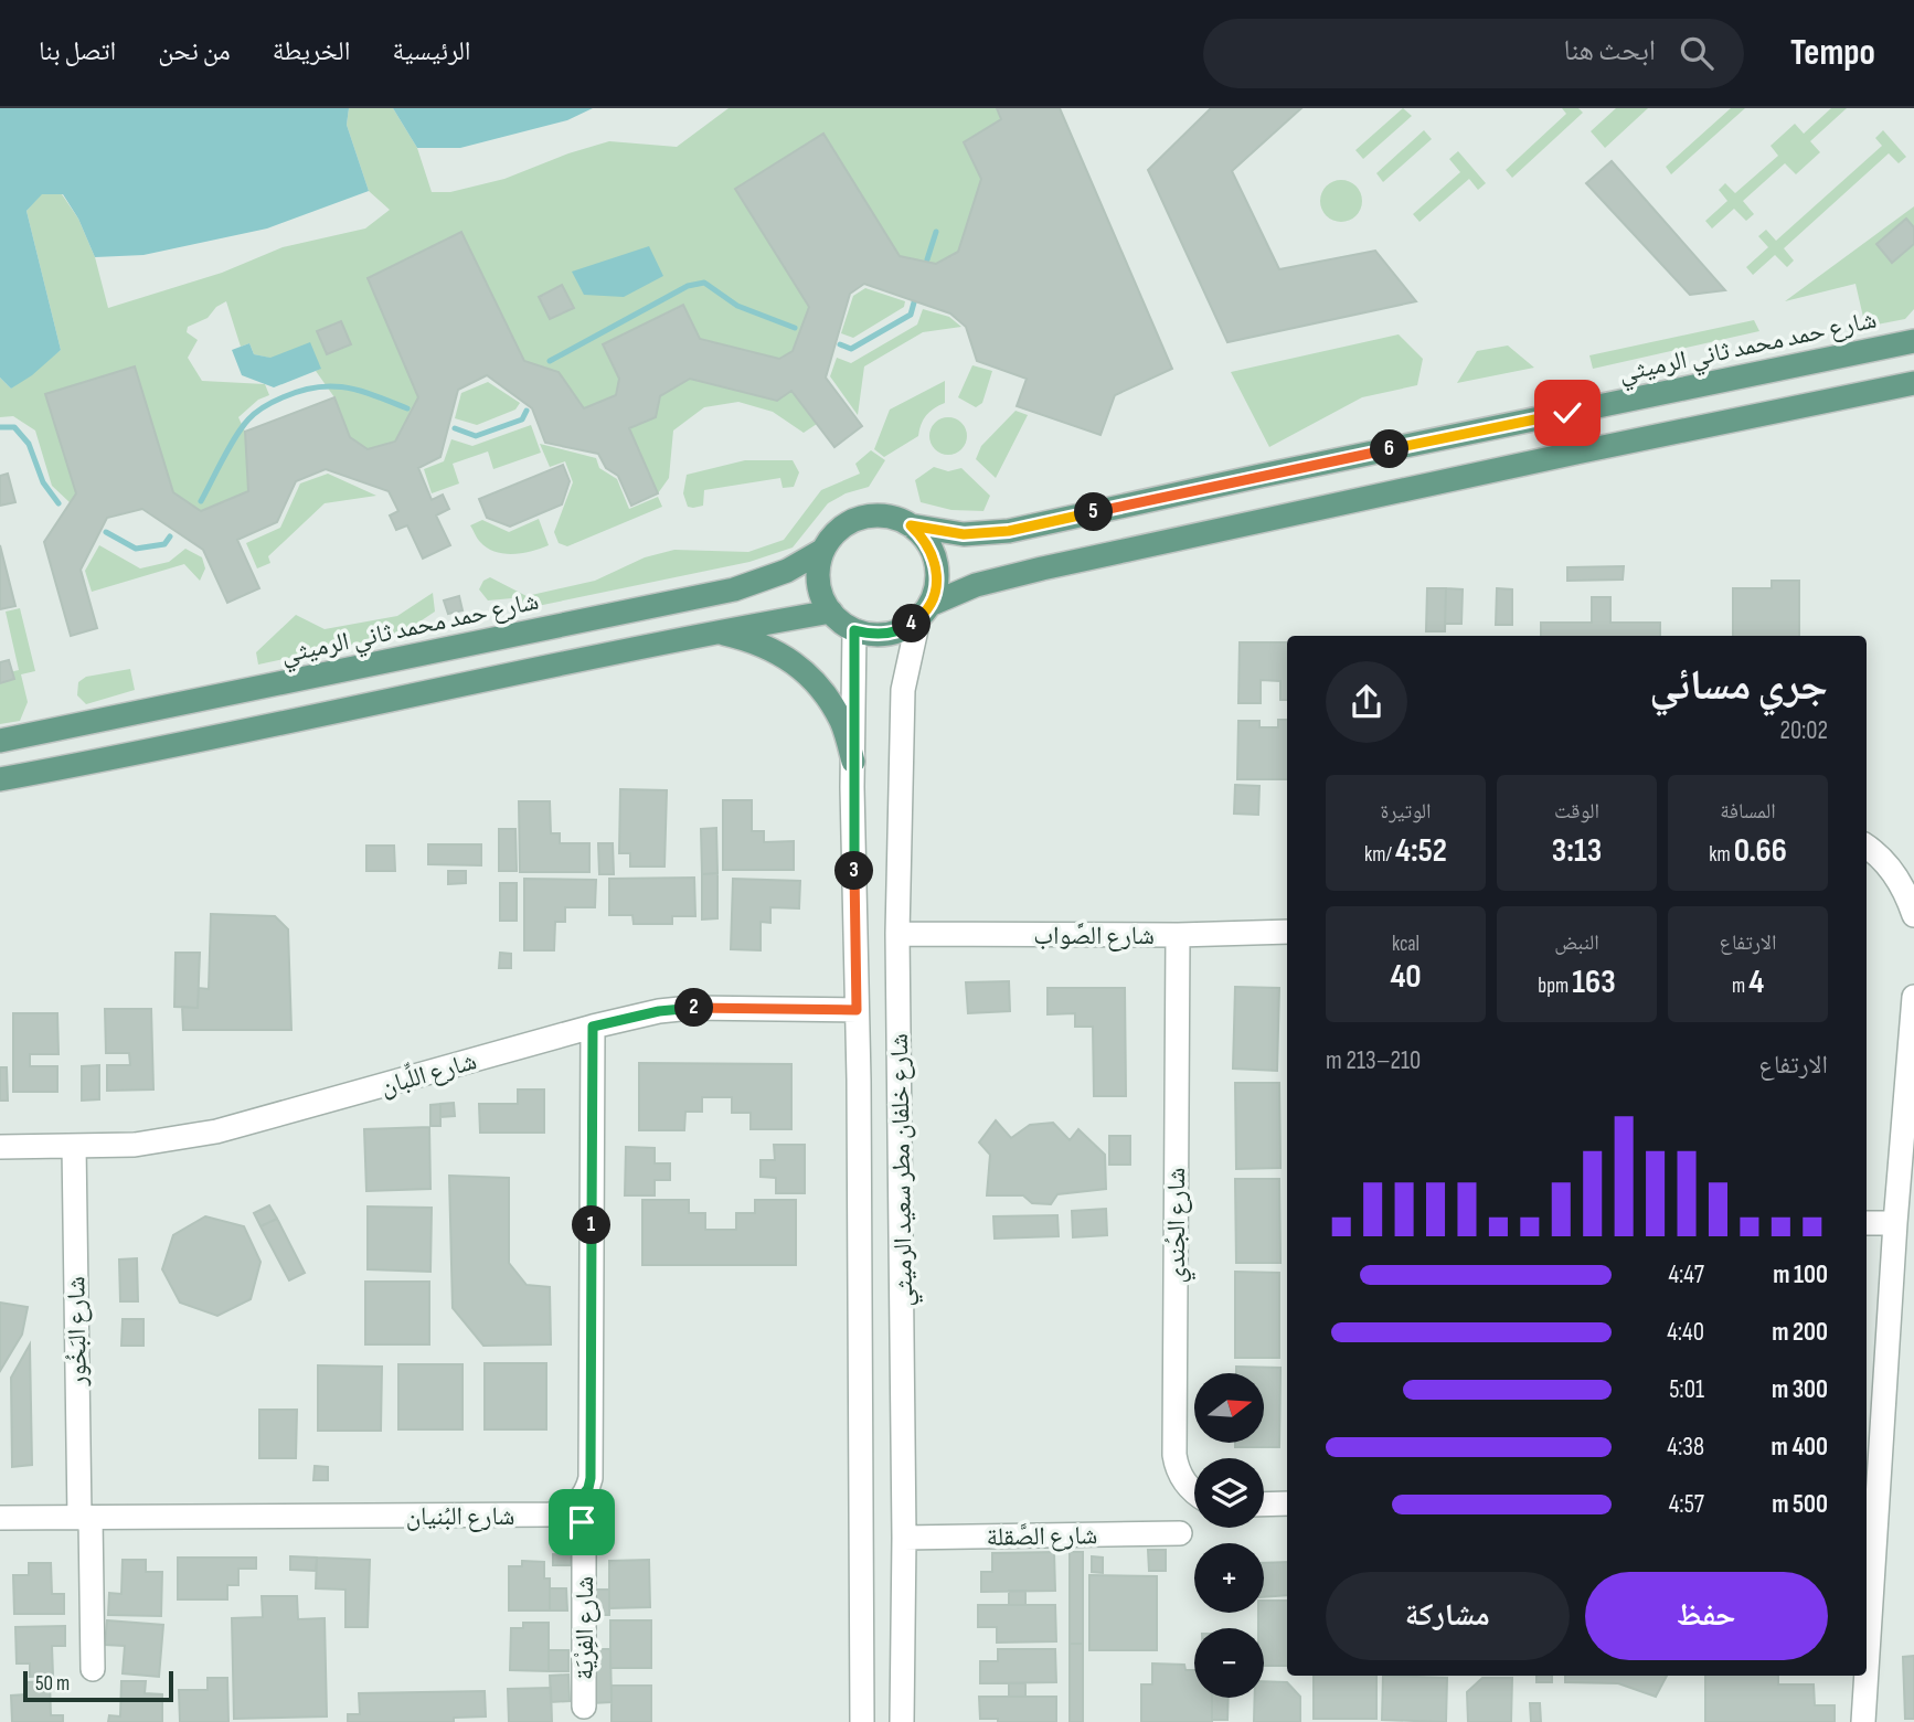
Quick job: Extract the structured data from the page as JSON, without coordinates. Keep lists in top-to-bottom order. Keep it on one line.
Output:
{"streets":{"main road":["شارع حمد محمد ثاني الرميثي"],"street":["شارع الصَّواب","شارع اللِّبان","شارع خلفان مطر سعيد الرميثي","شارع الجُندي","شارع البَخُور","شارع البُنيان","شارع الصَّقلة","شارع الفِرْيَة"]},"crossings":[["شارع حمد محمد ثاني الرميثي","شارع خلفان مطر سعيد الرميثي"],["شارع الصَّواب","شارع خلفان مطر سعيد الرميثي"],["شارع الصَّواب","شارع الجُندي"],["شارع اللِّبان","شارع خلفان مطر سعيد الرميثي"],["شارع اللِّبان","شارع البَخُور"],["شارع خلفان مطر سعيد الرميثي","شارع الصَّقلة"],["شارع البَخُور","شارع البُنيان"],["شارع البُنيان","شارع الفِرْيَة"]],"scale_bar":"50 m","north":"right","page":{"header":"Tempo","search":"ابحث هنا","nav":["الرئيسية","الخريطة","من نحن","اتصل بنا"],"pins":["6","5","4","3","2","1"],"heading":["جري مسائي","20:02"],"stats":[["المسافة","0.66 km"],["الوقت","3:13"],["الوتيرة","4:52 /km"],["الارتفاع","4 m"],["النبض","163 bpm"],["kcal","40"]],"chart":["الارتفاع","210–213 m"],"list":[{"name":"100 m","note":"4:47"},{"name":"200 m","note":"4:40"},{"name":"300 m","note":"5:01"},{"name":"400 m","note":"4:38"},{"name":"500 m","note":"4:57"}],"map_buttons":["+","−"],"buttons":["حفظ","مشاركة"],"scale":"50 m"}}
